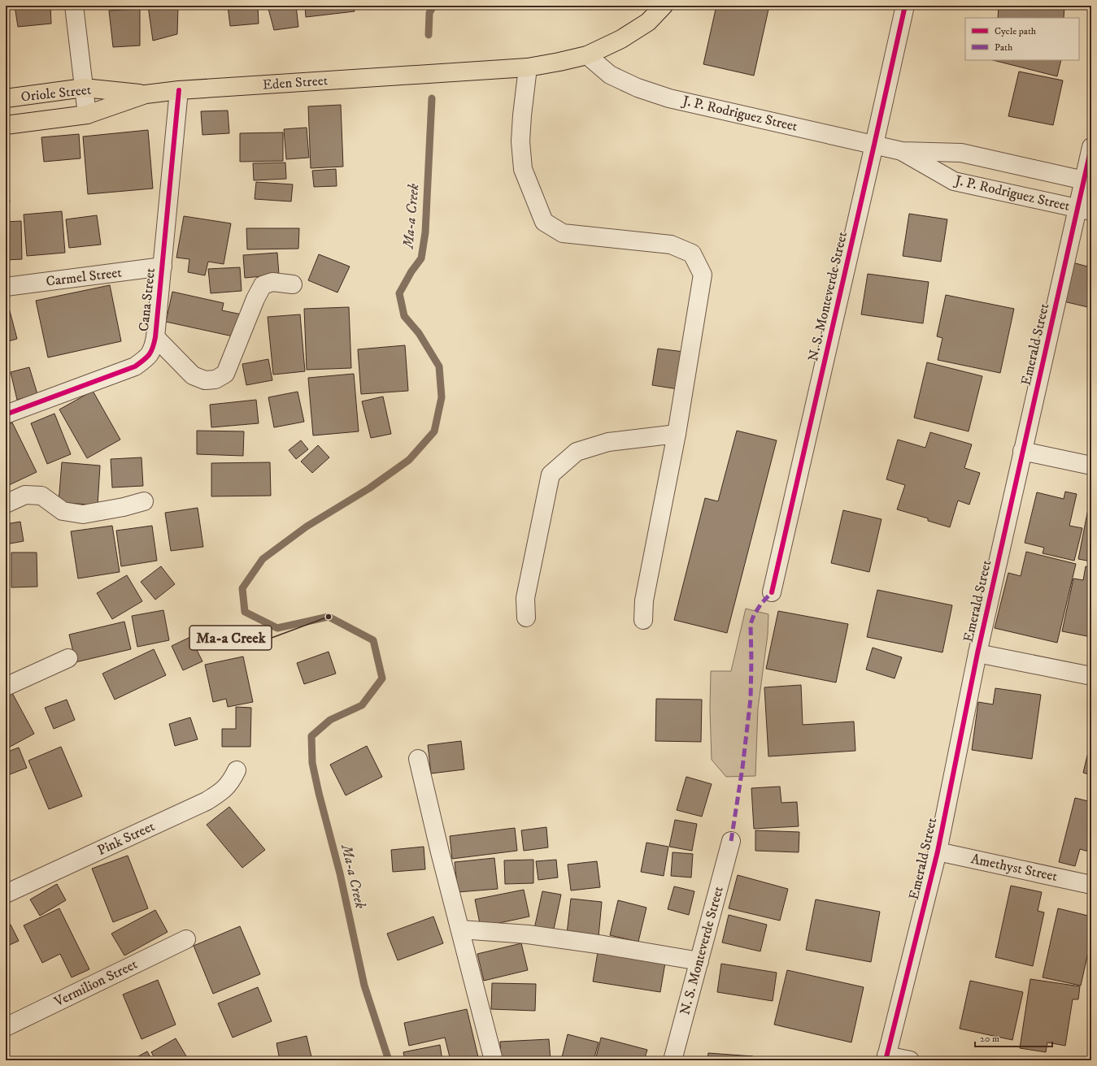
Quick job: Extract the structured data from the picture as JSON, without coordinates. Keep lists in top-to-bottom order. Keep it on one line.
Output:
{"streets":{"main road":["Eden Street","Oriole Street"],"street":["J. P. Rodriguez Street","Carmel Street","N. S. Monteverde Street","Cana Street","Emerald Street","Pink Street","Amethyst Street","Vermilion Street"]},"crossings":[["Eden Street","Oriole Street"],["Eden Street","J. P. Rodriguez Street"],["Eden Street","Cana Street"],["J. P. Rodriguez Street","N. S. Monteverde Street"],["J. P. Rodriguez Street","Emerald Street"],["Carmel Street","Cana Street"],["Emerald Street","Amethyst Street"]],"water":["Ma-a Creek"],"places":["Ma-a Creek"],"legend":["Cycle path","Path"],"scale_bar":"20 m"}
